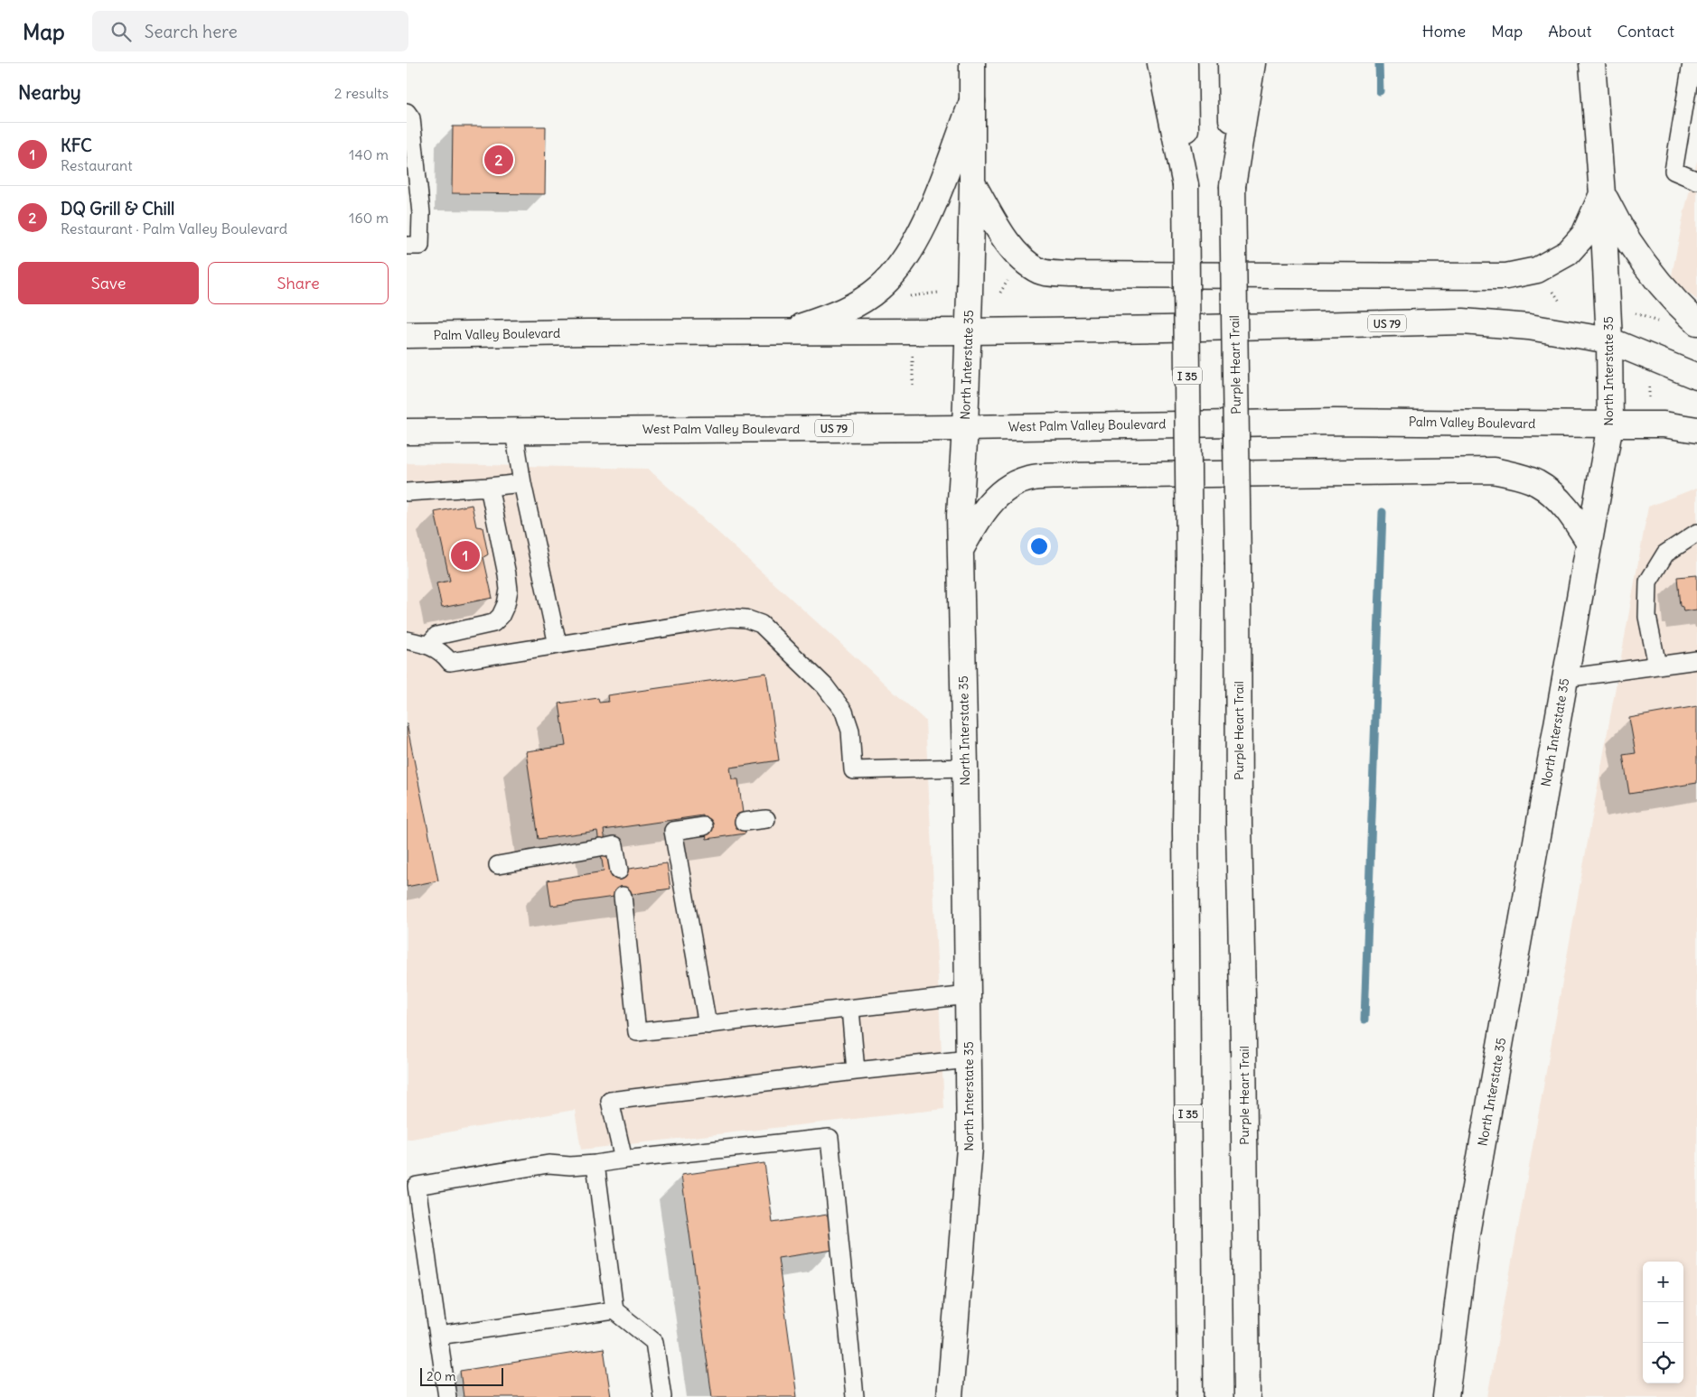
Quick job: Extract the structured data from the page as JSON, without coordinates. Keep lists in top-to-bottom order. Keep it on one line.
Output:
{"streets":{"main road":["US 79","Palm Valley Boulevard","North Interstate 35","Purple Heart Trail","I 35","West Palm Valley Boulevard"]},"crossings":[["US 79","Palm Valley Boulevard"],["US 79","North Interstate 35"],["Palm Valley Boulevard","North Interstate 35"],["Palm Valley Boulevard","West Palm Valley Boulevard"],["North Interstate 35","West Palm Valley Boulevard"]],"scale_bar":"20 m","page":{"header":"Map","search":"Search here","nav":["Home","Map","About","Contact"],"heading":["Nearby","2 results"],"list":[{"mark":"1","name":"KFC","note":"Restaurant","value":"140 m"},{"mark":"2","name":"DQ Grill & Chill","note":"Restaurant · Palm Valley Boulevard","value":"160 m"}],"pins":["2","1"],"buttons":["Save","Share"],"map_buttons":["+","−"],"scale":"20 m"}}
